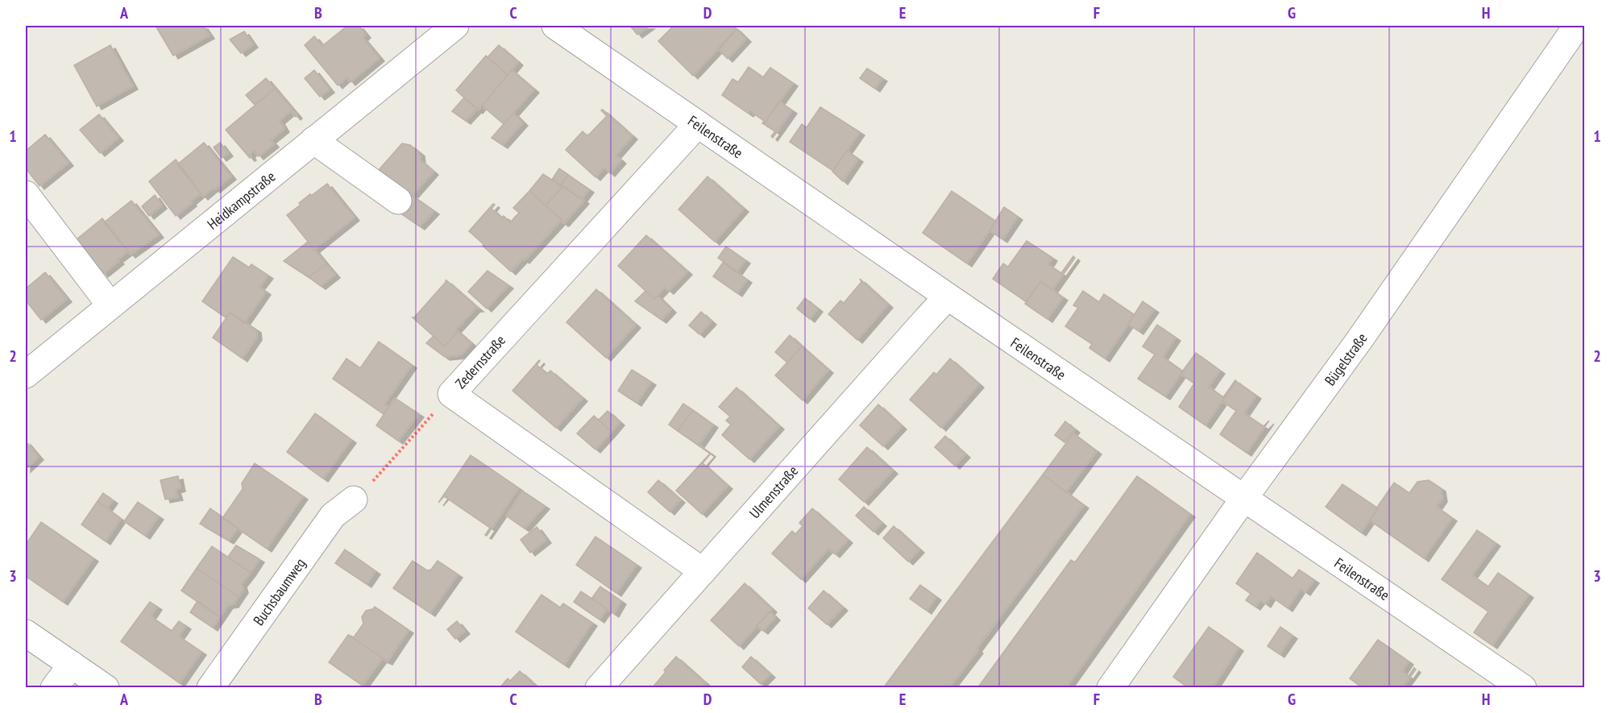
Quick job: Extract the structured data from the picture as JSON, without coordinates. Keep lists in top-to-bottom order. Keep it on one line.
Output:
{"streets":{"street":["Feilenstraße","Heidkampstraße","Bügelstraße","Zedernstraße","Ulmenstraße","Buchsbaumweg"]},"crossings":[["Feilenstraße","Bügelstraße"],["Feilenstraße","Zedernstraße"],["Feilenstraße","Ulmenstraße"],["Zedernstraße","Ulmenstraße"]],"grid":{"columns":["A","B","C","D","E","F","G","H"],"rows":["1","2","3"]}}
